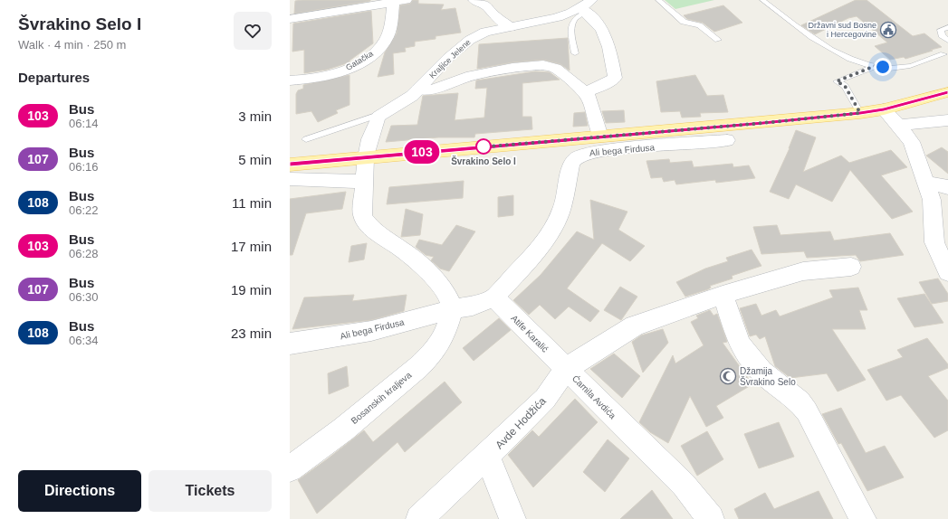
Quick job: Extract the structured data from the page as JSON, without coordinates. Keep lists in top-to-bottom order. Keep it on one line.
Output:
{"streets":{"street":["Kraljice Jelene","Gatačka","Ali bega Firdusa","Atife Karalić","Ćamila Avdića","Bosanskih kraljeva","Avde Hodžića"]},"crossings":[["Ali bega Firdusa","Atife Karalić"],["Ali bega Firdusa","Bosanskih kraljeva"],["Atife Karalić","Ćamila Avdića"],["Atife Karalić","Avde Hodžića"],["Ćamila Avdića","Avde Hodžića"]],"places":{"public building":["Državni sud Bosne i Hercegovine"],"other":["Švrakino Selo I"],"mosque":["Džamija Švrakino Selo"]},"lines":["bus line 103"],"page":{"heading":[["Švrakino Selo I","Walk · 4 min · 250 m"],"Departures"],"on_map":"103","list":[{"mark":"103","name":"Bus","note":"06:14","value":"3 min"},{"mark":"107","name":"Bus","note":"06:16","value":"5 min"},{"mark":"108","name":"Bus","note":"06:22","value":"11 min"},{"mark":"103","name":"Bus","note":"06:28","value":"17 min"},{"mark":"107","name":"Bus","note":"06:30","value":"19 min"},{"mark":"108","name":"Bus","note":"06:34","value":"23 min"}],"buttons":["Directions","Tickets"]}}
